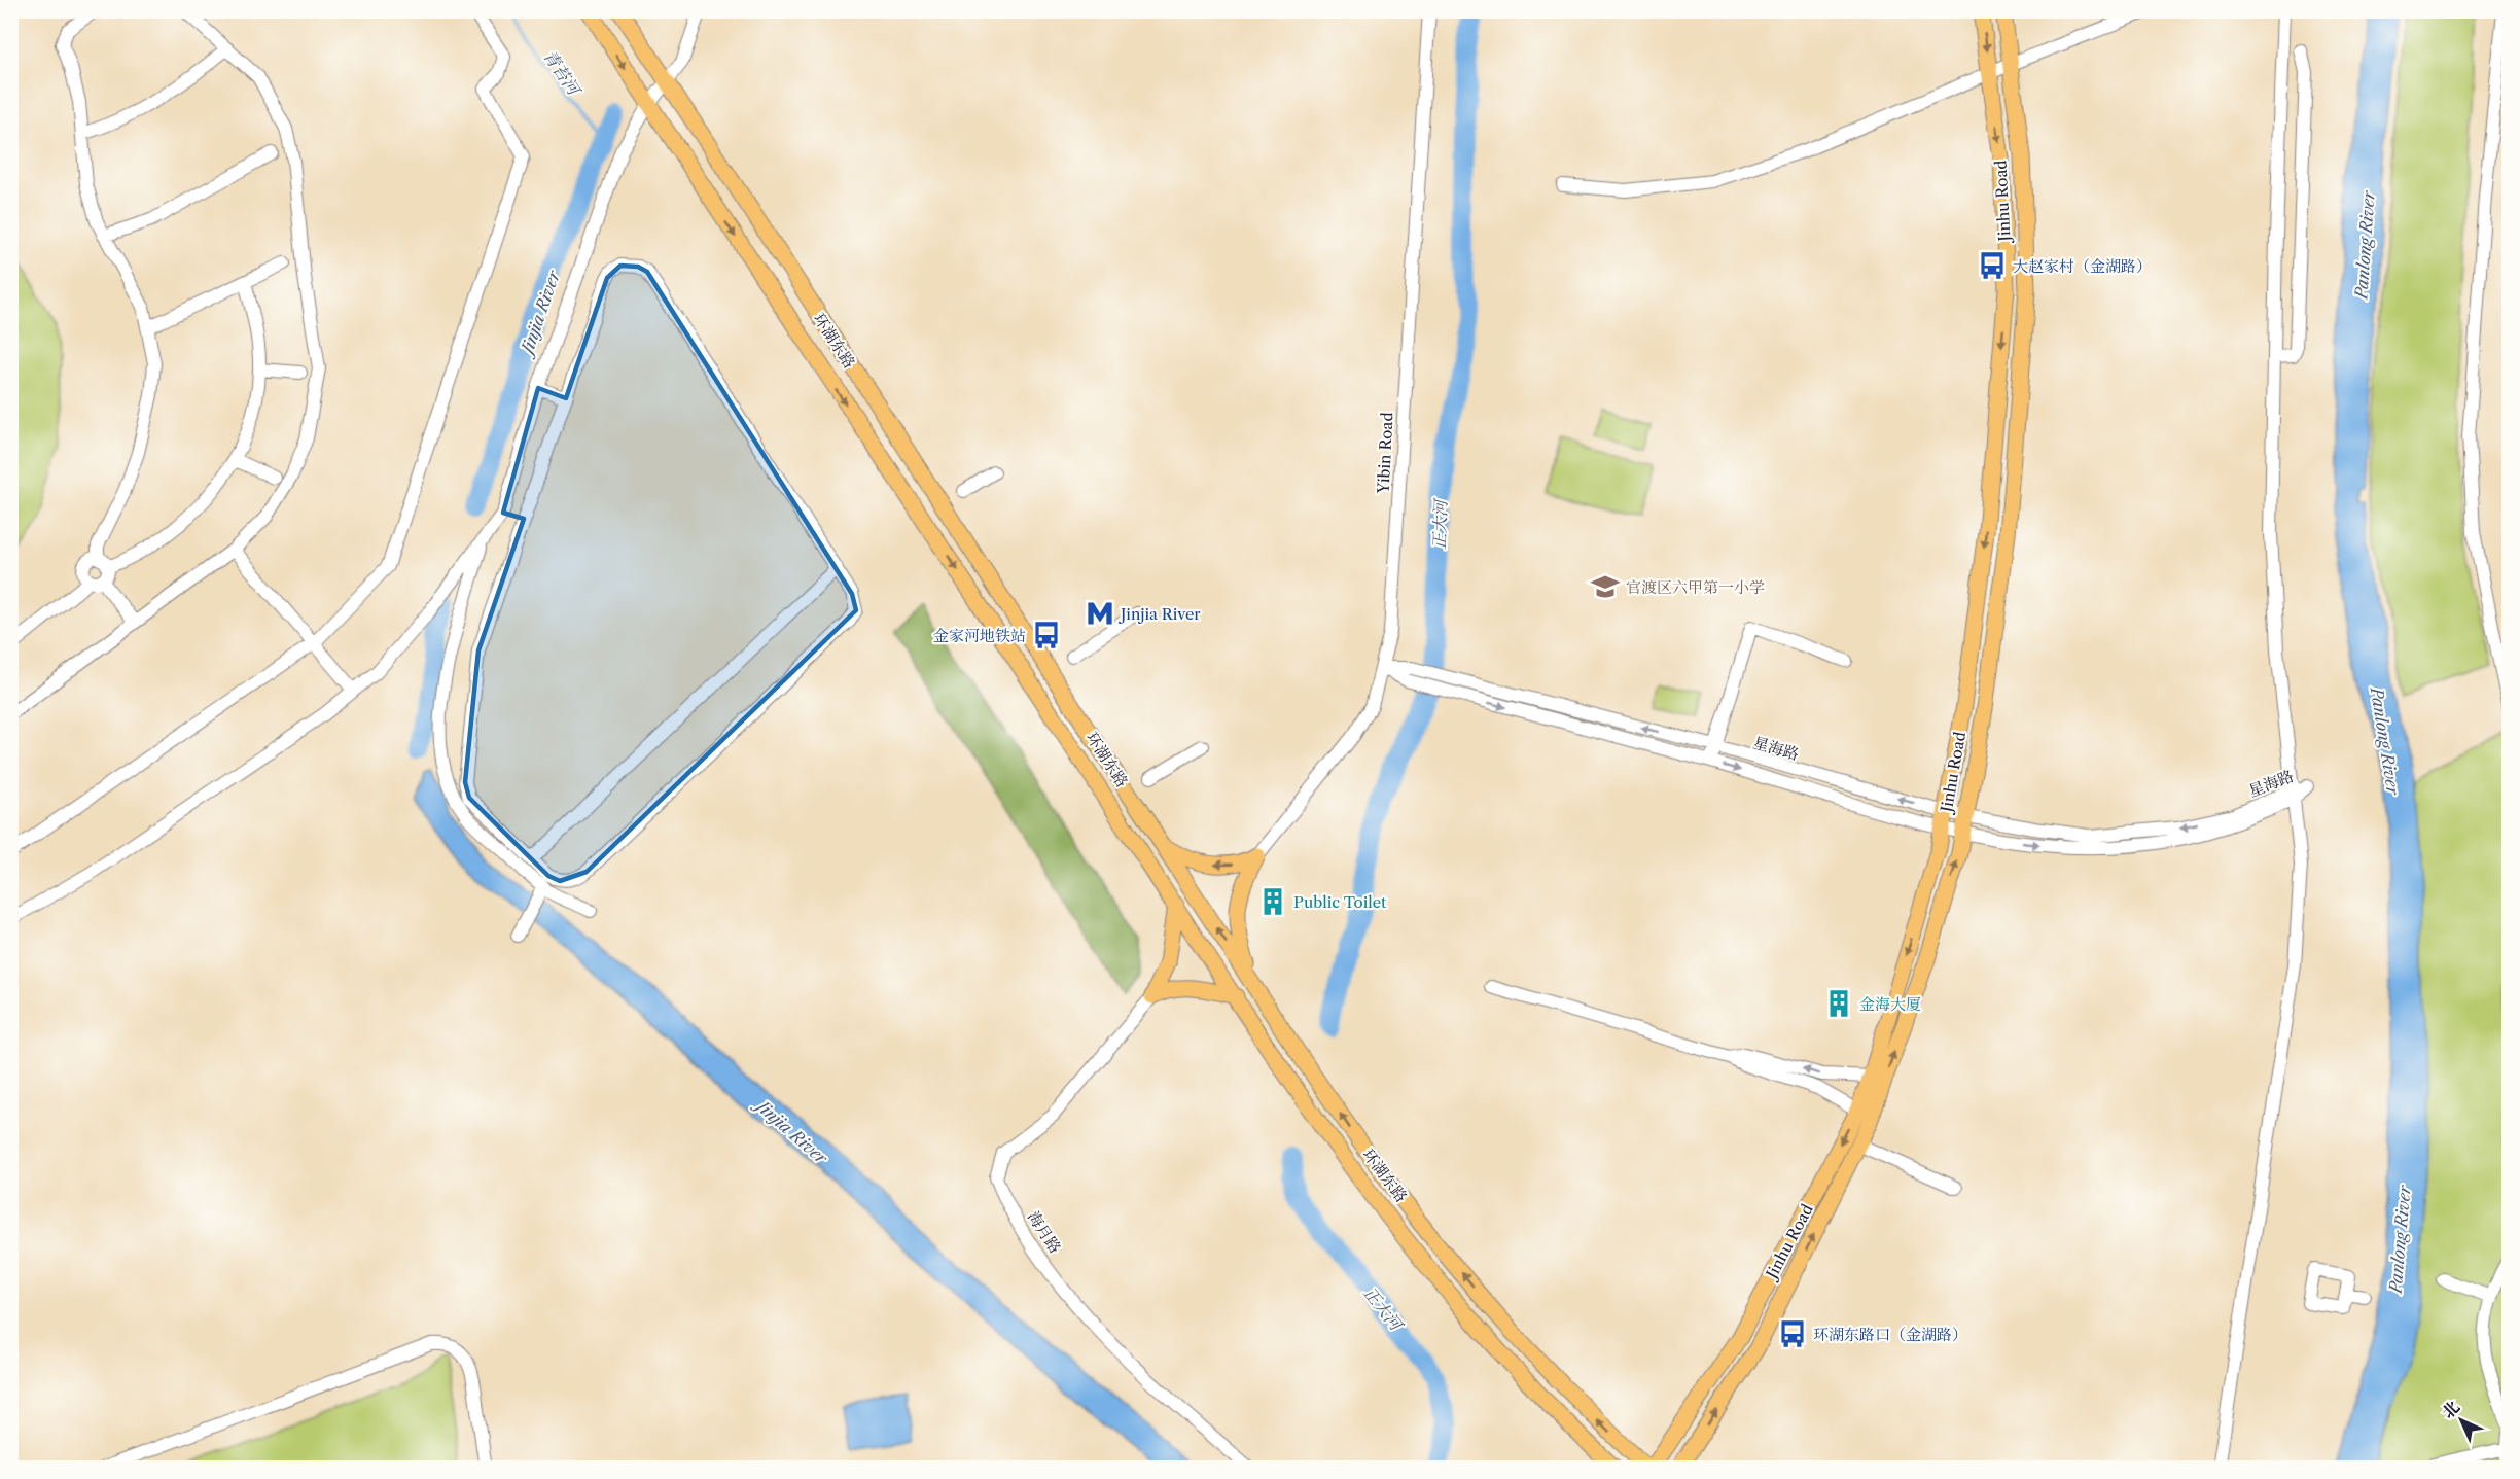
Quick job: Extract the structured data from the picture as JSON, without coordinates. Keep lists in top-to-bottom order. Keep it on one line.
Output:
{"streets":{"main road":["Jinhu Road","环湖东路"],"street":["Yibin Road","星海路","海月路"]},"crossings":[["Jinhu Road","星海路"],["Yibin Road","星海路"]],"water":["青苔河","Panlong River","Jinjia River","正大河"],"places":{"bus stop":["大赵家村（金湖路）","金家河地铁站","环湖东路口（金湖路）"],"school or university":["官渡区六甲第一小学"],"metro station":["Jinjia River"],"building":["Public Toilet","金海大厦"]},"north":"top left"}
